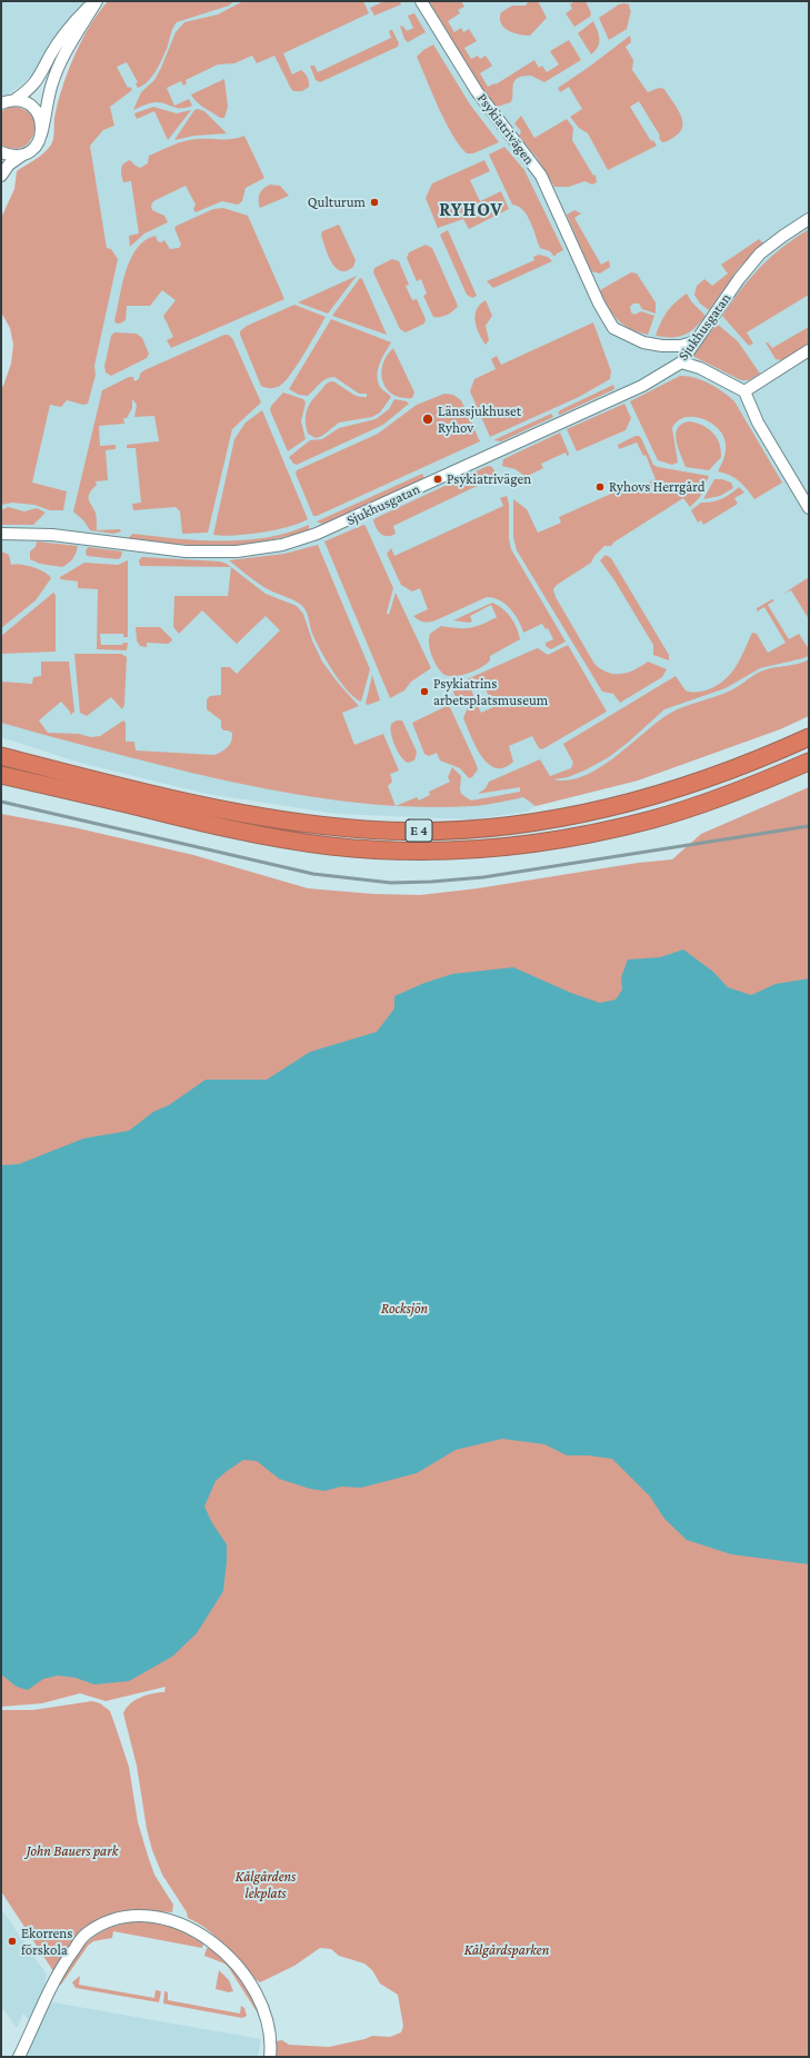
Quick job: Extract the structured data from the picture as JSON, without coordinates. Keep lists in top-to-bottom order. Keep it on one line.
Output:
{"streets":{"highway":["E 4"],"street":["Psykiatrivägen","Sjukhusgatan"]},"crossings":[["Psykiatrivägen","Sjukhusgatan"]],"districts":["RYHOV"],"parks":["Rocksjön","John Bauers park","Kålgårdens lekplats","Kålgårdsparken"],"places":["Qulturum","Länssjukhuset Ryhov","Psykiatrivägen","Ryhovs Herrgård","Psykiatrins arbetsplatsmuseum","Ekorrens förskola"]}
